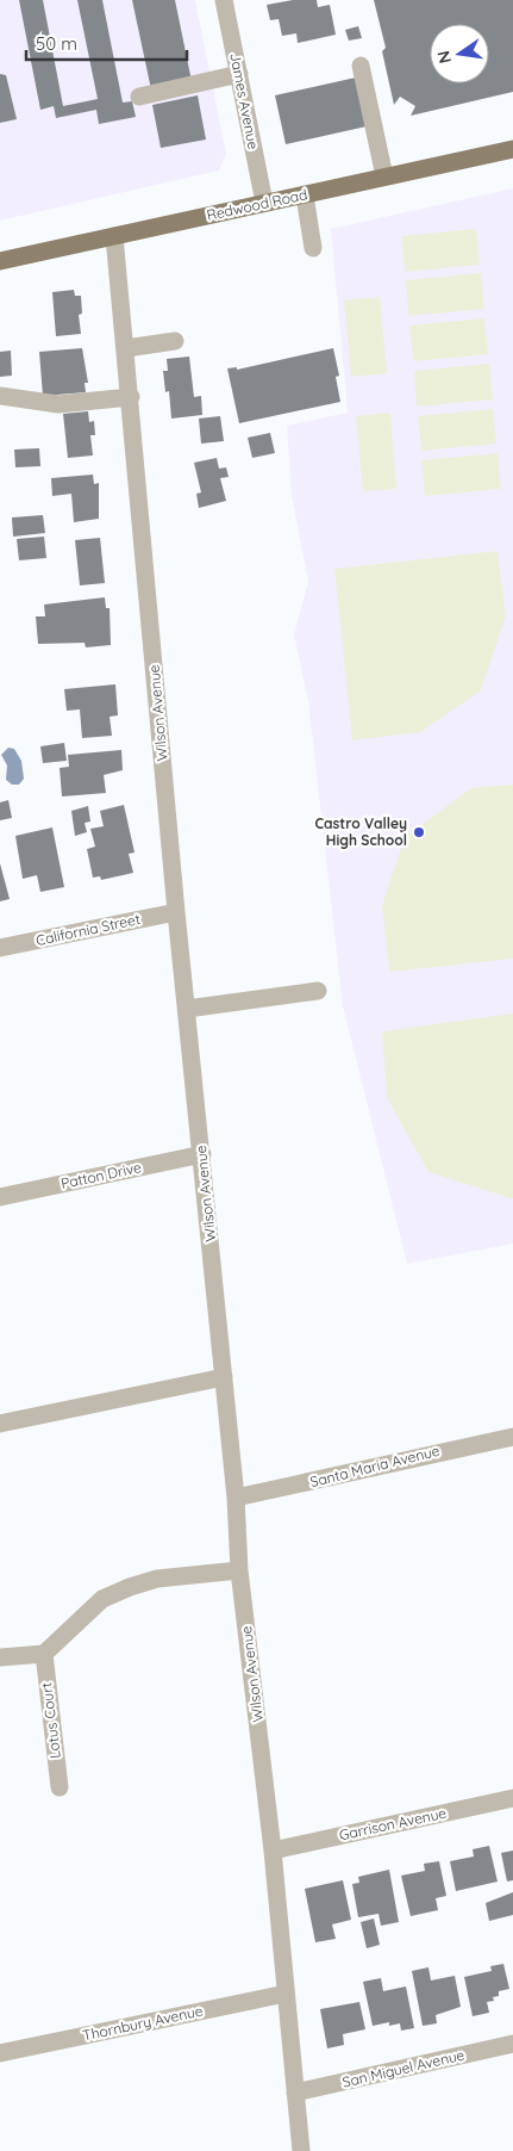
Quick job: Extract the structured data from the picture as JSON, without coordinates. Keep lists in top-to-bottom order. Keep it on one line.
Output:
{"streets":{"main road":["Redwood Road"],"street":["James Avenue","Wilson Avenue","California Street","Patton Drive","Santa Maria Avenue","Lotus Court","Garrison Avenue","Thornbury Avenue","San Miguel Avenue"]},"crossings":[["James Avenue","Redwood Road"],["Redwood Road","Wilson Avenue"],["Wilson Avenue","California Street"],["Wilson Avenue","Patton Drive"],["Wilson Avenue","Santa Maria Avenue"],["Wilson Avenue","Garrison Avenue"],["Wilson Avenue","Thornbury Avenue"],["Wilson Avenue","San Miguel Avenue"]],"places":["Castro Valley High School"],"scale_bar":"50 m","north":"left"}
